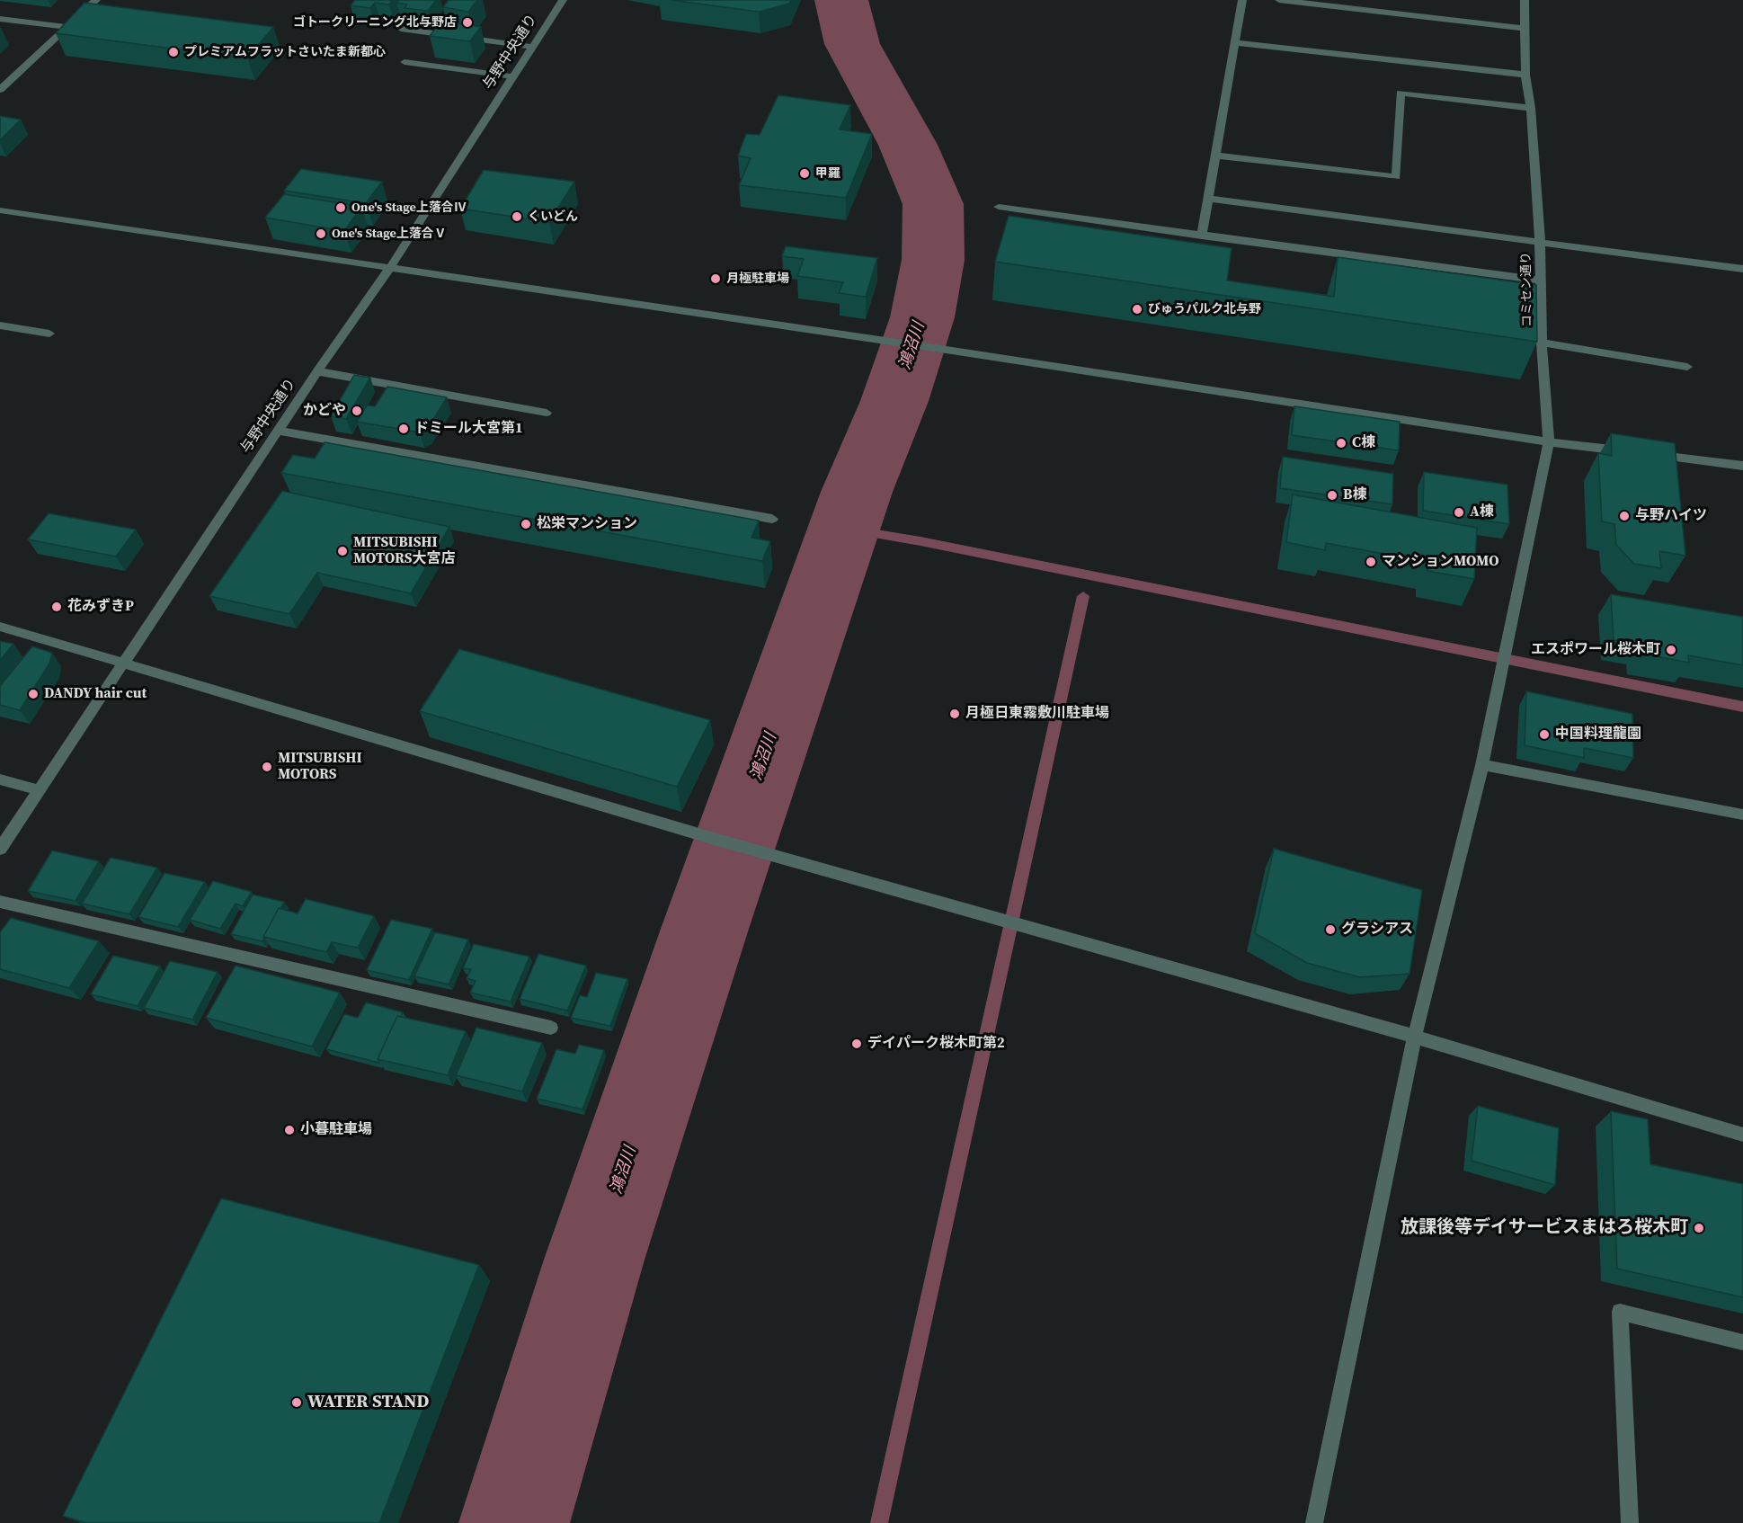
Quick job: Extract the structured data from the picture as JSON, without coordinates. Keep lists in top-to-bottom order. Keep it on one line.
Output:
{"streets":{"street":["与野中央通り","コミセン通り"]},"water":["鴻沼川"],"places":["ゴトークリーニング北与野店","プレミアムフラットさいたま新都心","甲羅","One's Stage上落合Ⅳ","くいどん","One's Stage上落合Ⅴ","月極駐車場","びゅうパルク北与野","かどや","ドミール大宮第1","C棟","B棟","A棟","与野ハイツ","松栄マンション","MITSUBISHI MOTORS大宮店","マンションMOMO","花みずきP","エスポワール桜木町","DANDY hair cut","月極日東霧敷川駐車場","中国料理龍園","MITSUBISHI MOTORS","グラシアス","デイパーク桜木町第2","小暮駐車場","放課後等デイサービスまはろ桜木町","WATER STAND"]}
